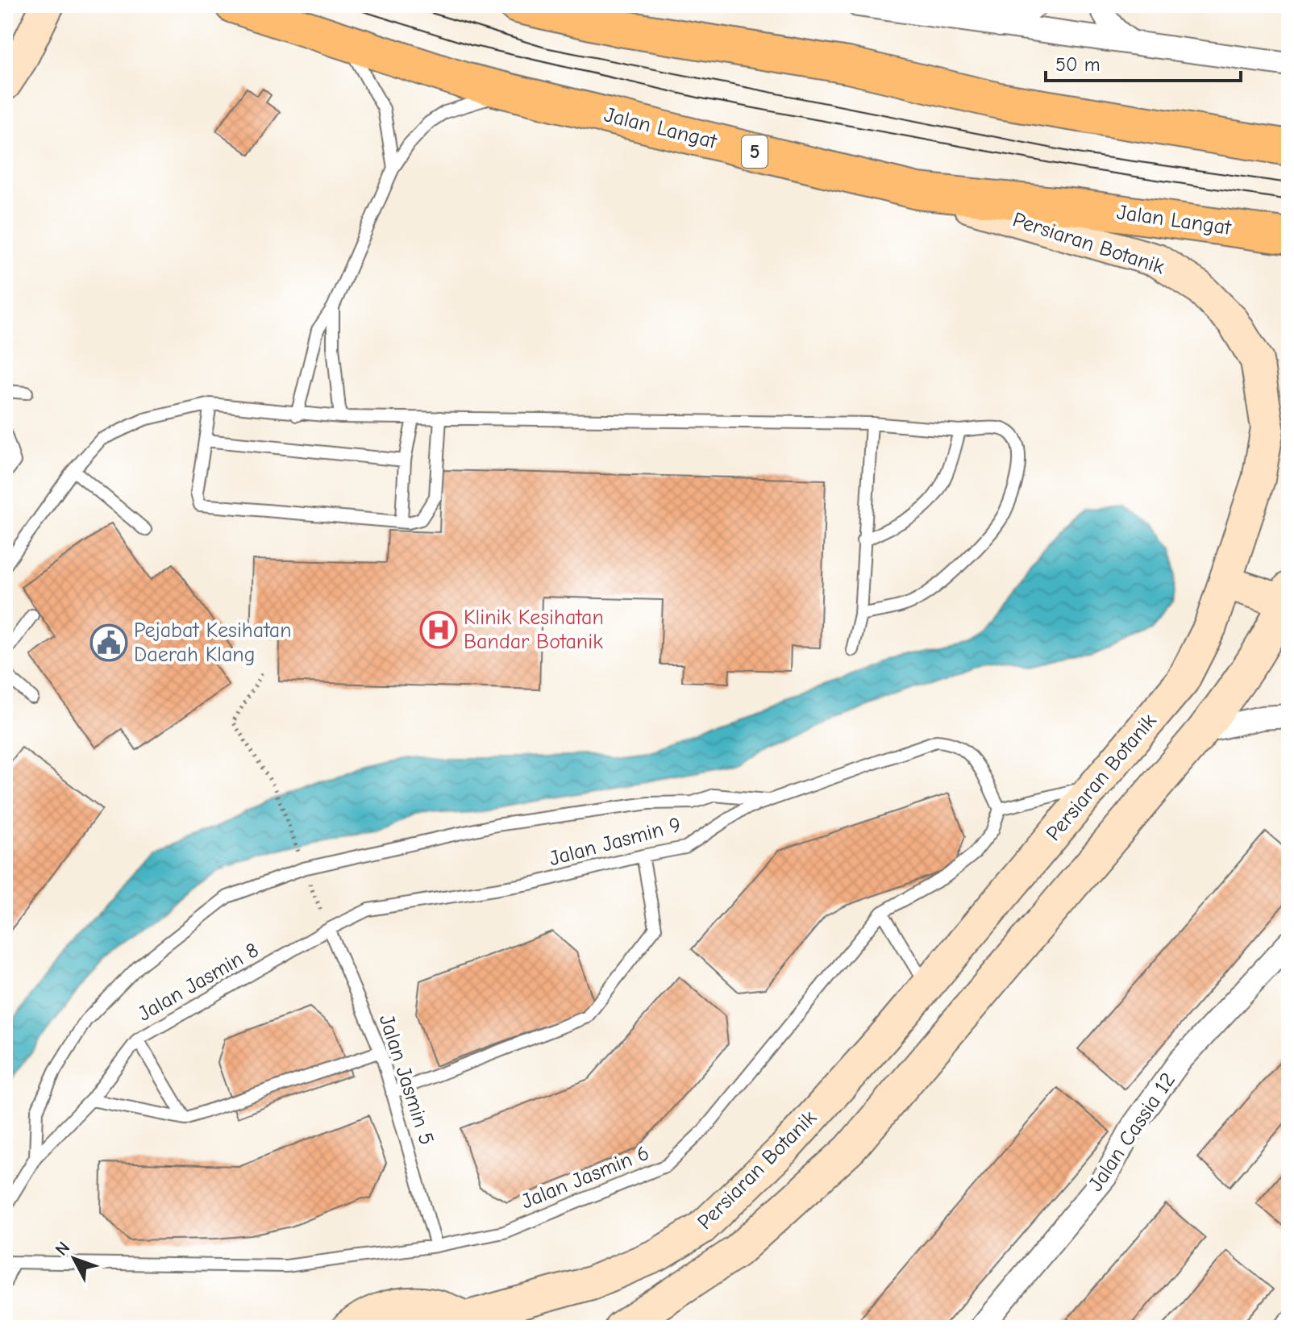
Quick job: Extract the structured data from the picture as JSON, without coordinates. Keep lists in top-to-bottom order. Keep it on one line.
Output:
{"streets":{"highway":["Jalan Langat","5"],"main road":["Persiaran Botanik"],"street":["Jalan Cassia 12"],"lane":["Jalan Jasmin 9","Jalan Jasmin 8","Jalan Jasmin 5","Jalan Jasmin 6"]},"crossings":[["Jalan Langat","Persiaran Botanik"],["Jalan Jasmin 9","Jalan Jasmin 8"],["Jalan Jasmin 9","Jalan Jasmin 5"],["Jalan Jasmin 9","Jalan Jasmin 6"],["Jalan Jasmin 8","Jalan Jasmin 5"],["Jalan Jasmin 5","Jalan Jasmin 6"]],"places":{"hospital":["Klinik Kesihatan Bandar Botanik"],"public building":["Pejabat Kesihatan Daerah Klang"]},"scale_bar":"50 m","north":"top left"}
